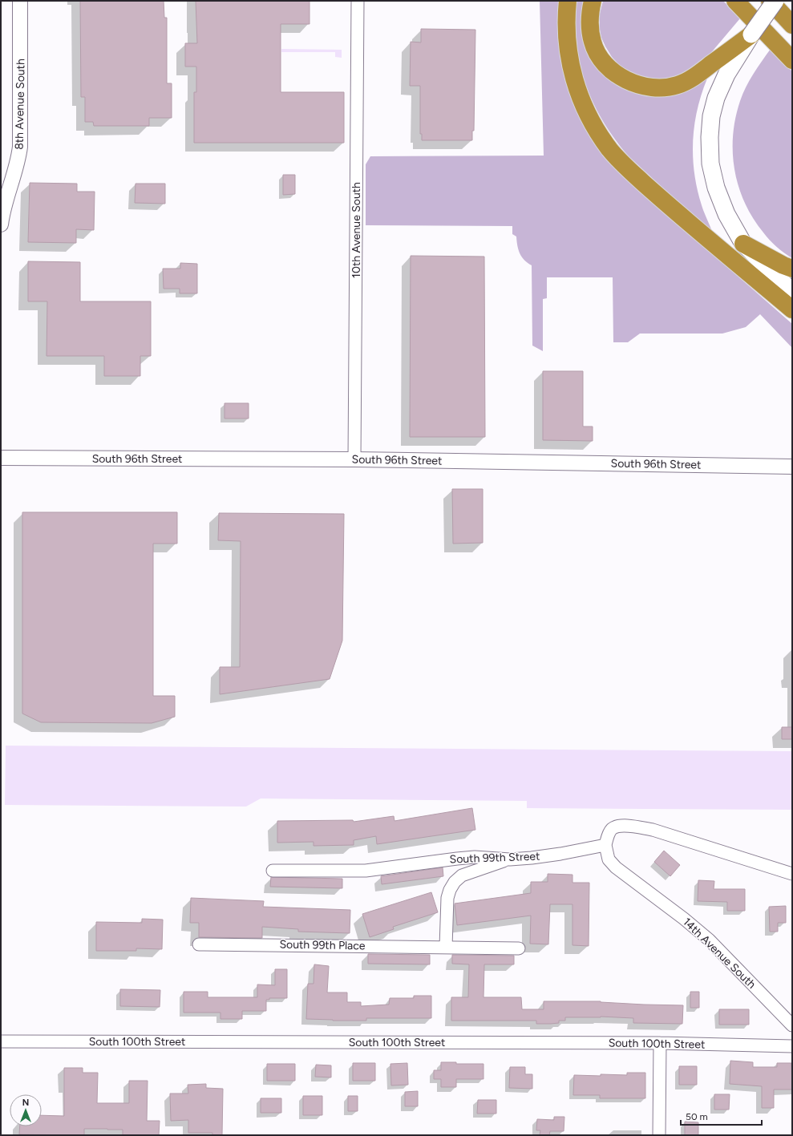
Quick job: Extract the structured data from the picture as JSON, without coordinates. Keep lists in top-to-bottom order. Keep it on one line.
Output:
{"streets":{"street":["8th Avenue South","10th Avenue South","South 96th Street","South 99th Street","South 99th Place","14th Avenue South","South 100th Street"]},"crossings":[["10th Avenue South","South 96th Street"],["South 99th Street","14th Avenue South"]],"scale_bar":"50 m","north":"top"}
